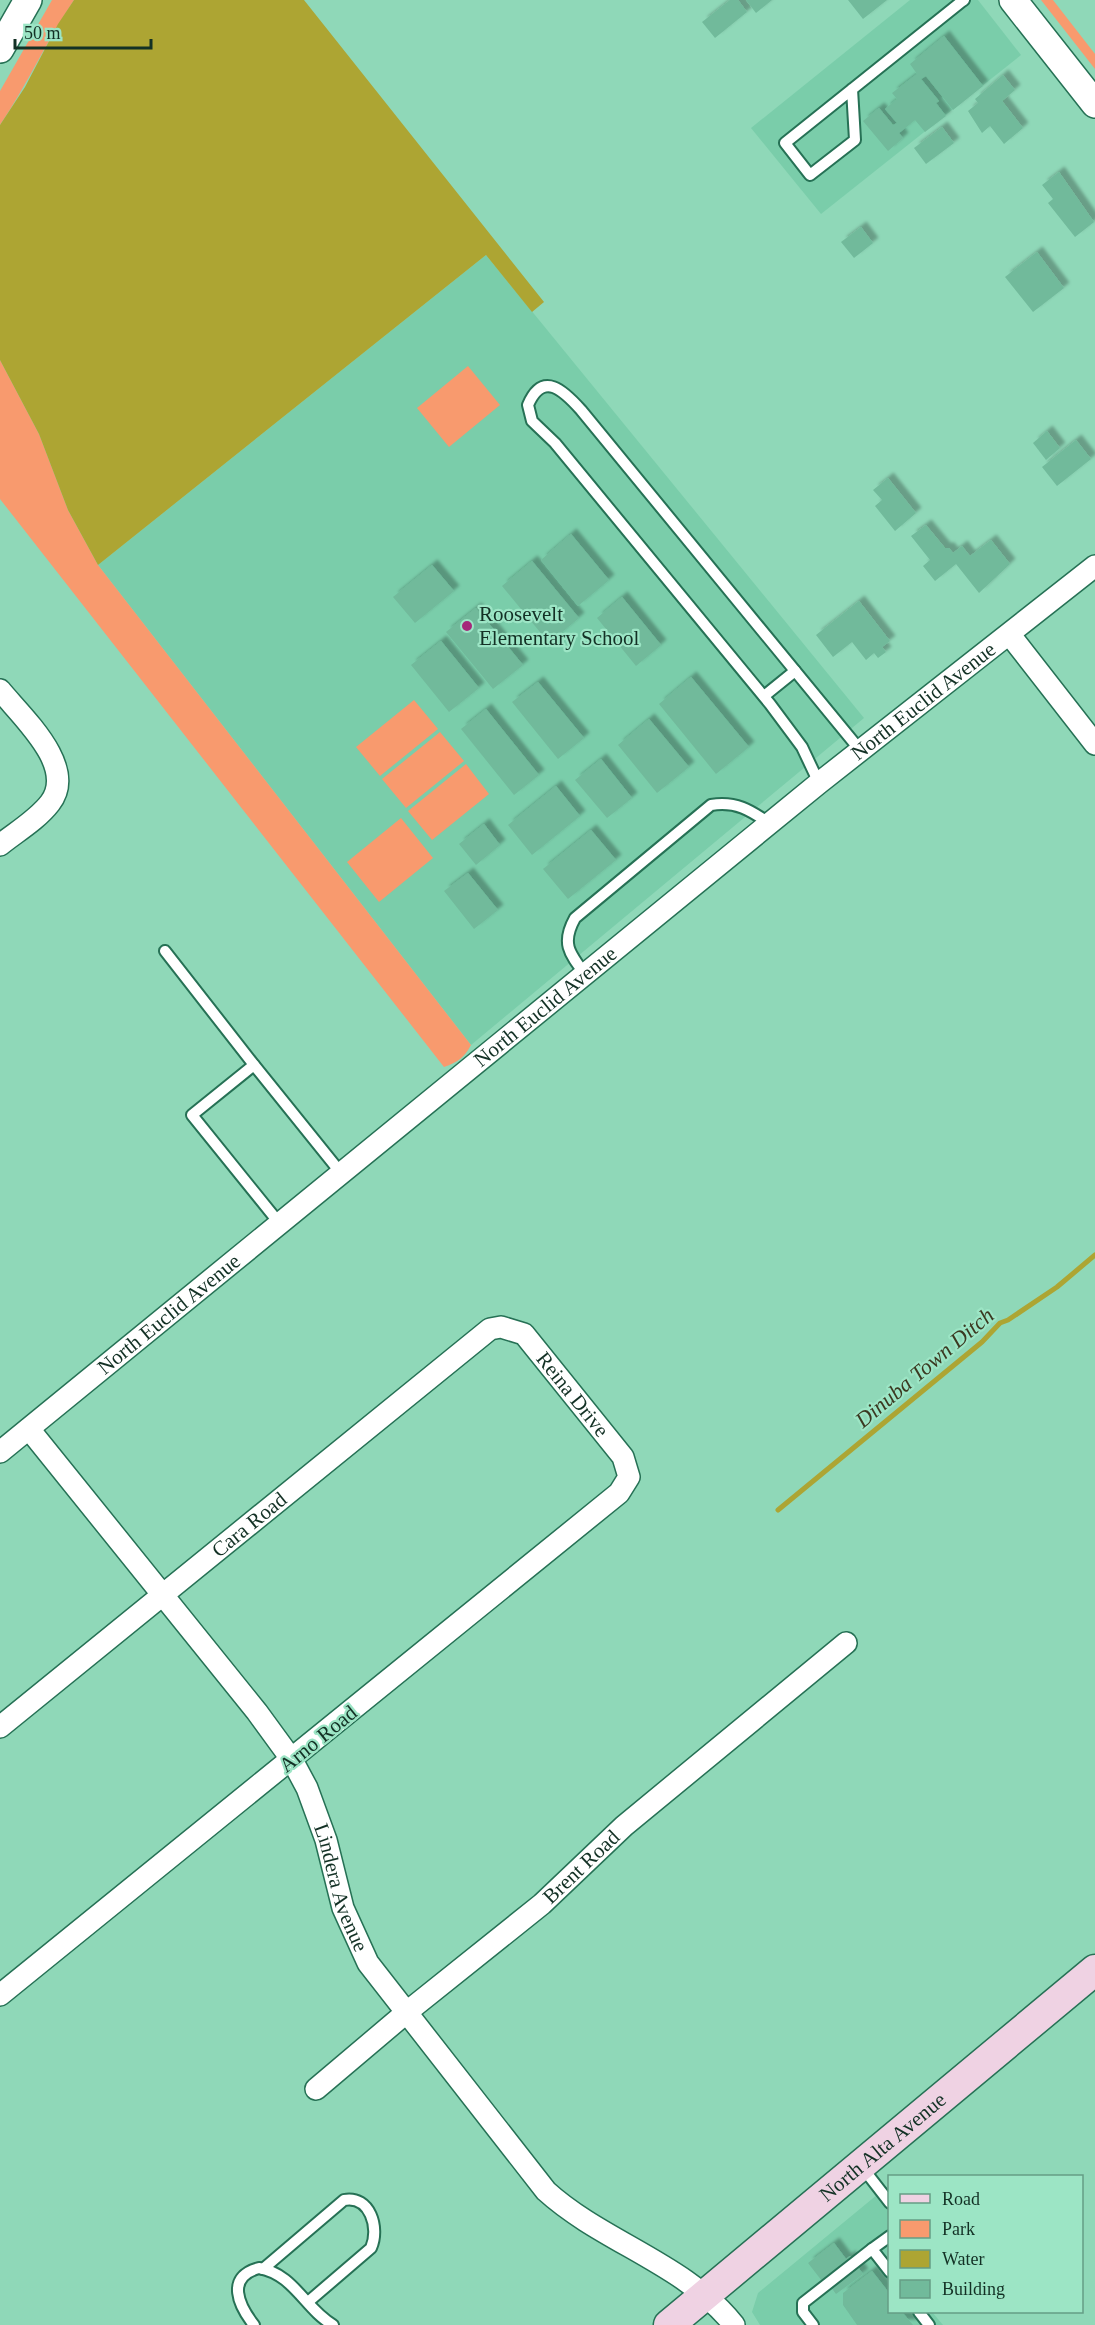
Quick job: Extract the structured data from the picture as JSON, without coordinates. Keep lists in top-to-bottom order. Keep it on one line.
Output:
{"streets":{"main road":["North Alta Avenue"],"street":["North Euclid Avenue","Reina Drive","Cara Road","Arno Road","Brent Road","Lindera Avenue"]},"crossings":[["North Euclid Avenue","Lindera Avenue"],["Reina Drive","Cara Road"],["Reina Drive","Arno Road"],["Cara Road","Lindera Avenue"],["Arno Road","Lindera Avenue"],["Brent Road","Lindera Avenue"],["Lindera Avenue","North Alta Avenue"]],"water":["Dinuba Town Ditch"],"places":["Roosevelt Elementary School"],"legend":["Road","Park","Water","Building"],"scale_bar":"50 m"}
